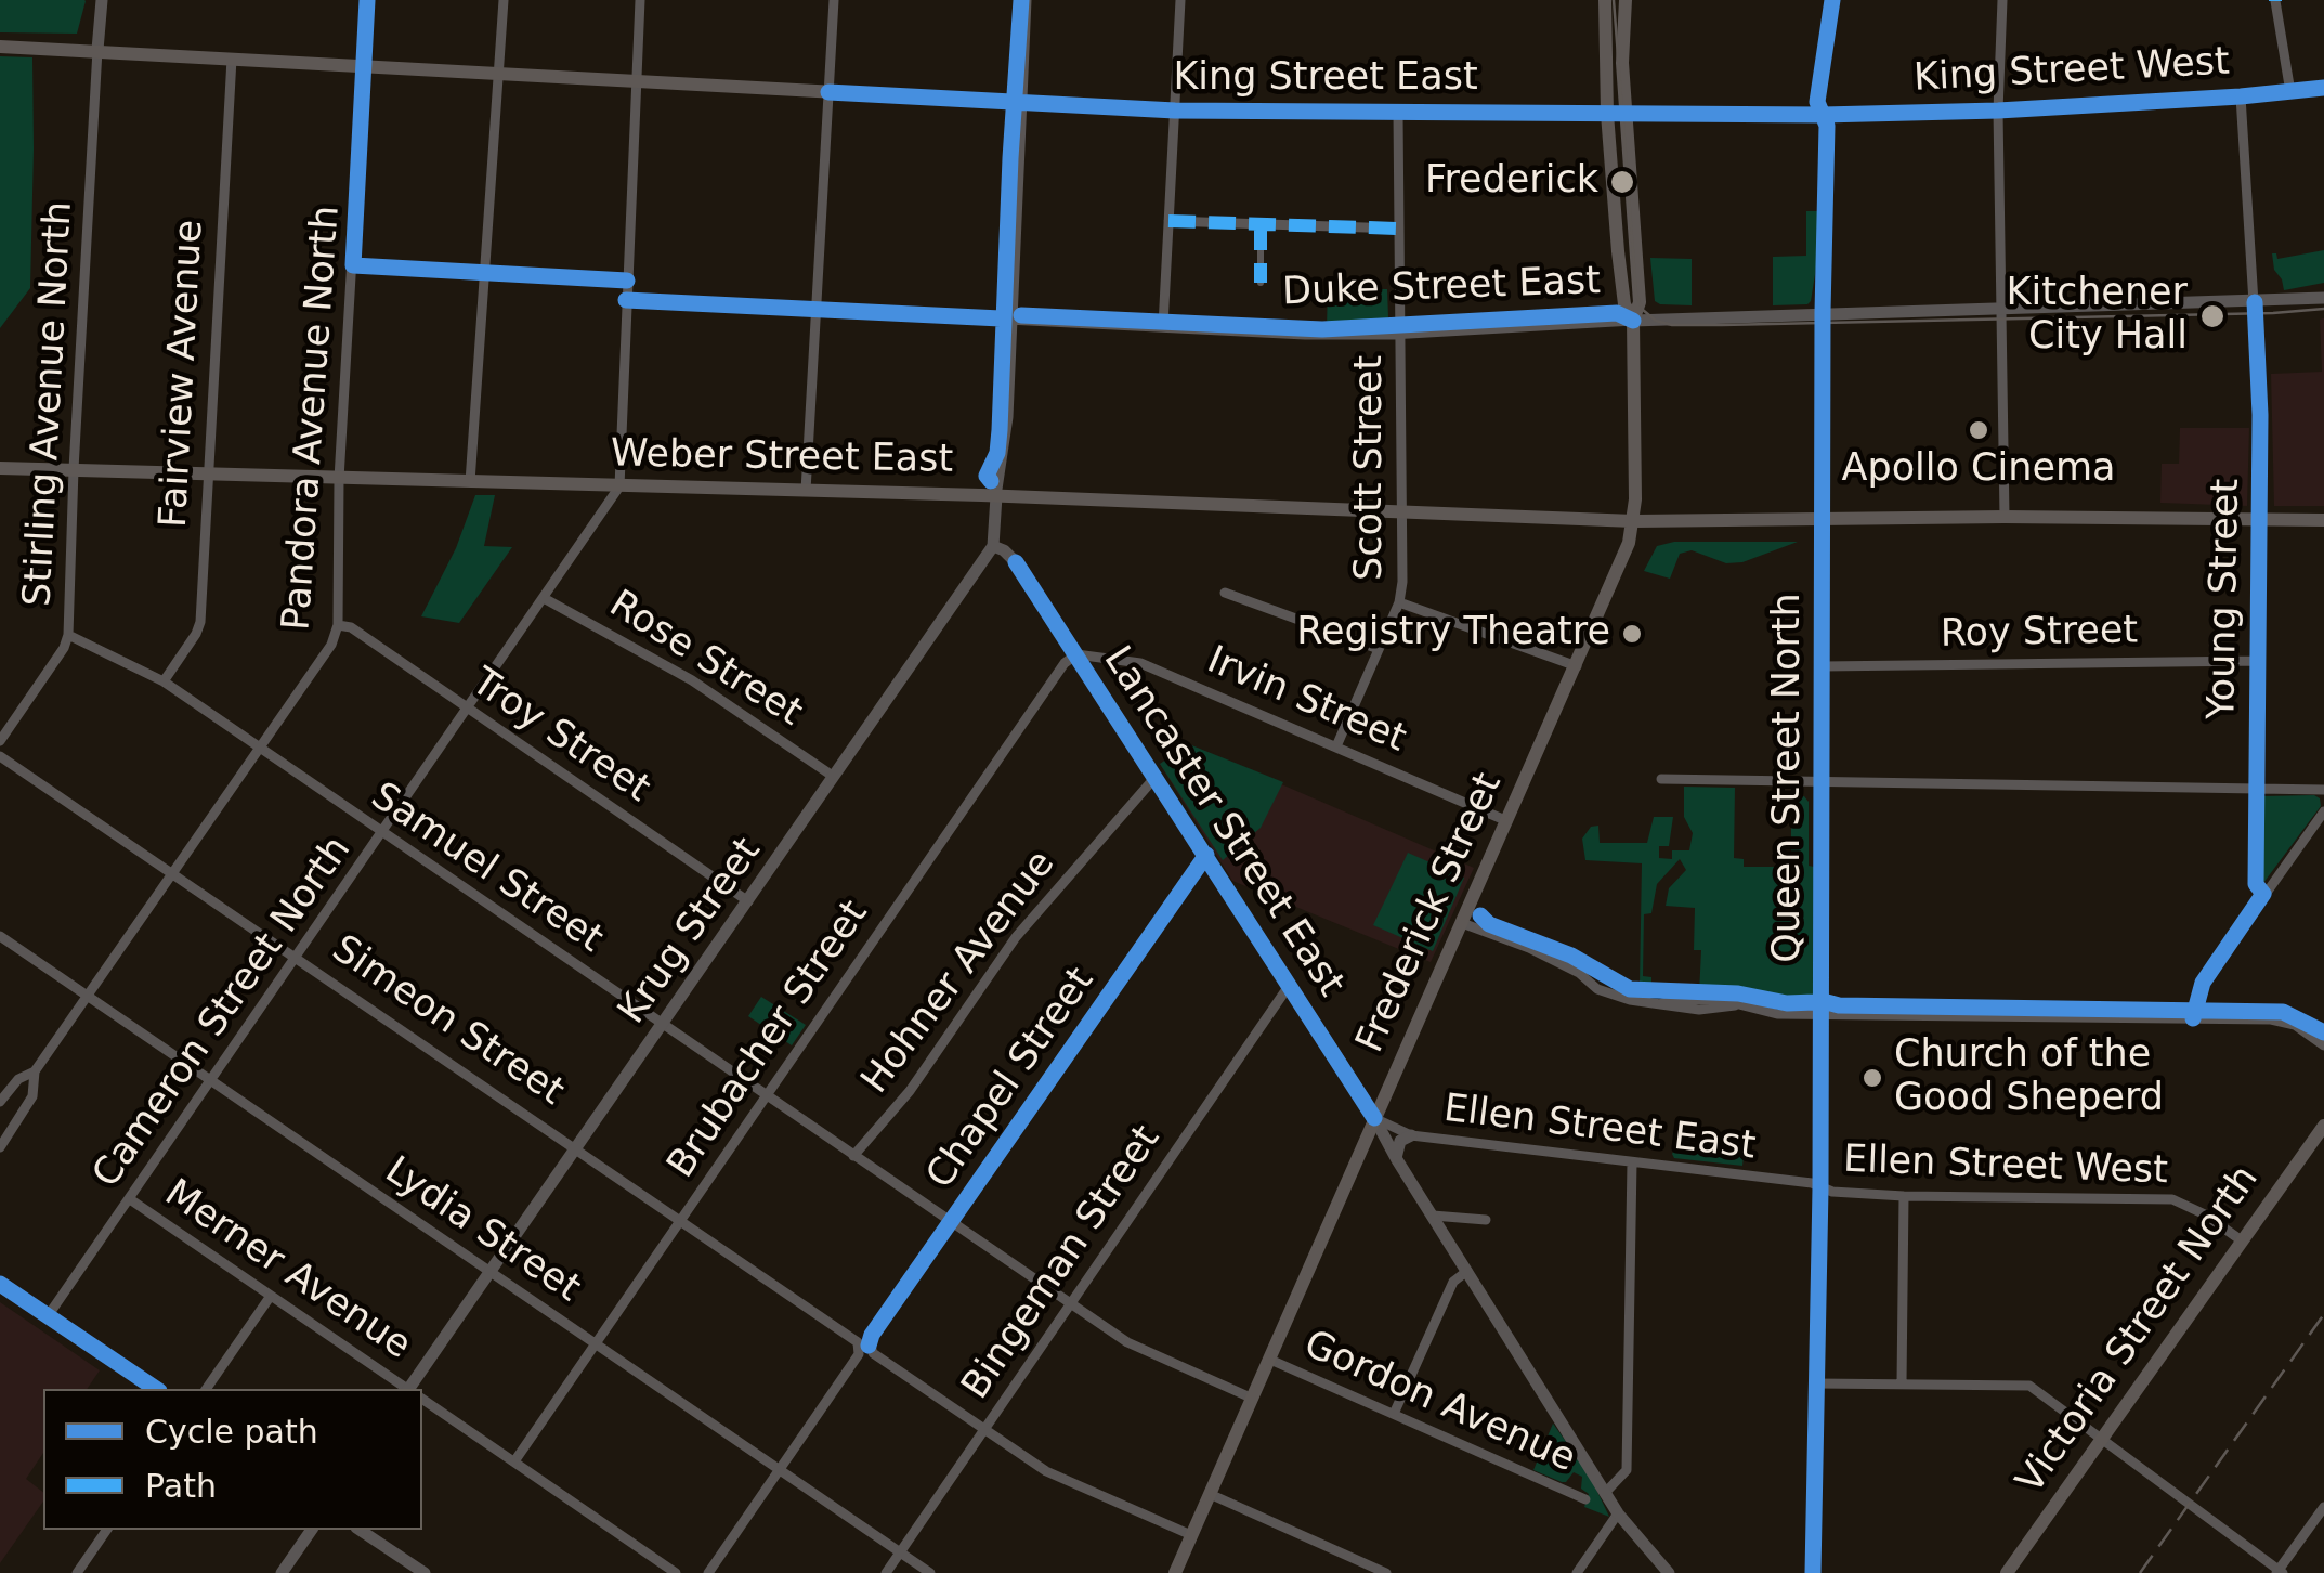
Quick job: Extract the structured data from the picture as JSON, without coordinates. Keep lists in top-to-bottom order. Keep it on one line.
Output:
{"streets":{"main road":["King Street West","King Street East","Weber Street East","Frederick Street","Victoria Street North"],"street":["Duke Street East","Fairview Avenue","Stirling Avenue North","Pandora Avenue North","Scott Street","Young Street","Roy Street","Rose Street","Irvin Street","Troy Street","Queen Street North","Lancaster Street East","Samuel Street","Krug Street","Hohner Avenue","Cameron Street North","Simeon Street","Brubacher Street","Chapel Street","Ellen Street East","Ellen Street West","Lydia Street","Bingeman Street","Merner Avenue","Gordon Avenue"]},"crossings":[["King Street West","King Street East"],["King Street West","Young Street"],["King Street West","Queen Street North"],["King Street East","Fairview Avenue"],["King Street East","Stirling Avenue North"],["King Street East","Pandora Avenue North"],["King Street East","Scott Street"],["King Street East","Queen Street North"],["King Street East","Frederick Street"],["Duke Street East","Scott Street"],["Duke Street East","Young Street"],["Duke Street East","Queen Street North"],["Duke Street East","Frederick Street"],["Fairview Avenue","Weber Street East"],["Fairview Avenue","Samuel Street"],["Stirling Avenue North","Weber Street East"],["Stirling Avenue North","Samuel Street"],["Pandora Avenue North","Weber Street East"],["Pandora Avenue North","Troy Street"],["Pandora Avenue North","Samuel Street"],["Pandora Avenue North","Simeon Street"],["Pandora Avenue North","Lydia Street"],["Weber Street East","Scott Street"],["Weber Street East","Young Street"],["Weber Street East","Queen Street North"],["Weber Street East","Frederick Street"],["Weber Street East","Cameron Street North"],["Scott Street","Irvin Street"],["Young Street","Roy Street"],["Roy Street","Queen Street North"],["Rose Street","Krug Street"],["Rose Street","Cameron Street North"],["Irvin Street","Lancaster Street East"],["Irvin Street","Frederick Street"],["Irvin Street","Brubacher Street"],["Troy Street","Krug Street"],["Troy Street","Cameron Street North"],["Queen Street North","Ellen Street East"],["Queen Street North","Ellen Street West"],["Lancaster Street East","Frederick Street"],["Lancaster Street East","Krug Street"],["Lancaster Street East","Hohner Avenue"],["Lancaster Street East","Brubacher Street"],["Lancaster Street East","Chapel Street"],["Lancaster Street East","Ellen Street East"],["Lancaster Street East","Bingeman Street"],["Samuel Street","Frederick Street"],["Samuel Street","Krug Street"],["Samuel Street","Hohner Avenue"],["Samuel Street","Cameron Street North"],["Samuel Street","Brubacher Street"],["Samuel Street","Chapel Street"],["Samuel Street","Bingeman Street"],["Frederick Street","Simeon Street"],["Frederick Street","Ellen Street East"],["Frederick Street","Gordon Avenue"],["Krug Street","Simeon Street"],["Krug Street","Lydia Street"],["Cameron Street North","Simeon Street"],["Cameron Street North","Lydia Street"],["Cameron Street North","Merner Avenue"],["Simeon Street","Brubacher Street"],["Simeon Street","Chapel Street"],["Simeon Street","Bingeman Street"],["Brubacher Street","Lydia Street"],["Brubacher Street","Merner Avenue"],["Chapel Street","Lydia Street"],["Ellen Street East","Ellen Street West"],["Ellen Street West","Victoria Street North"],["Lydia Street","Bingeman Street"]],"places":["Frederick","Kitchener City Hall","Apollo Cinema","Registry Theatre","Church of the Good Sheperd"],"legend":["Cycle path","Path"]}
